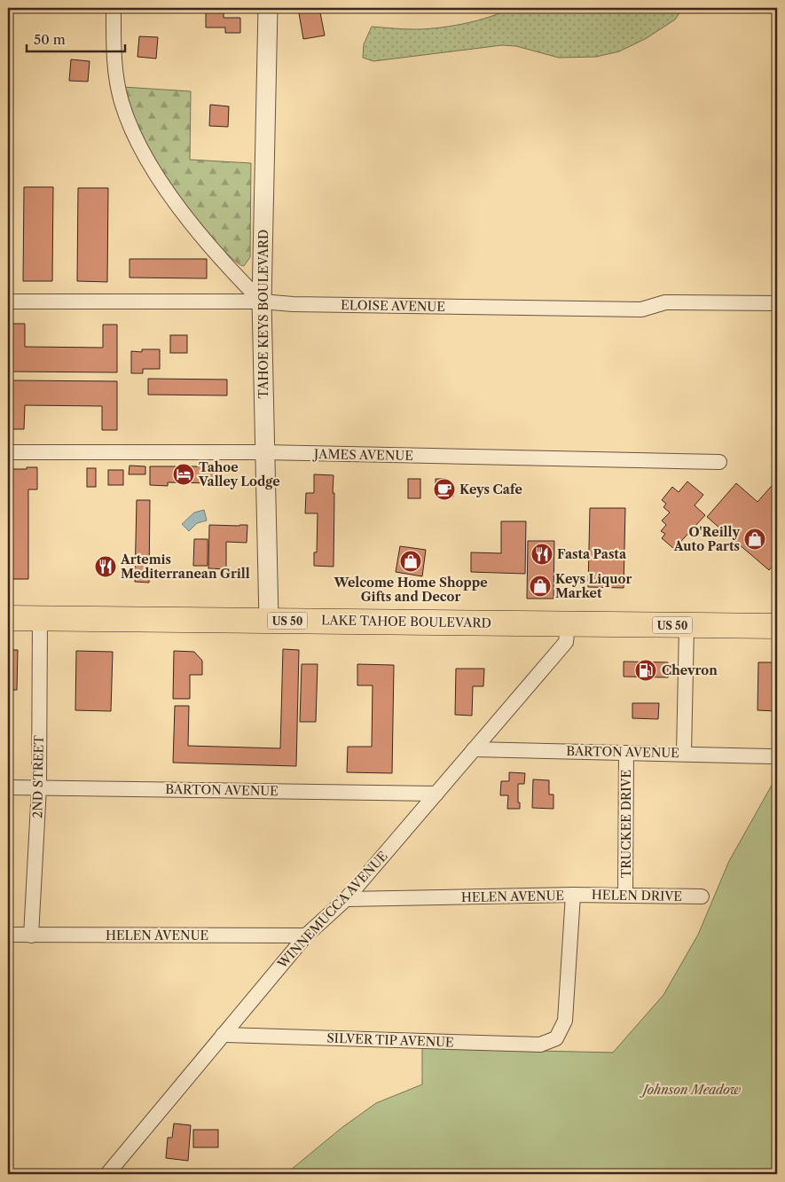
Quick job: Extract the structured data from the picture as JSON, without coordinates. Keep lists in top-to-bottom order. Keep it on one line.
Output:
{"streets":{"highway":["US 50","LAKE TAHOE BOULEVARD"],"street":["ELOISE AVENUE","TAHOE KEYS BOULEVARD","JAMES AVENUE","BARTON AVENUE","2ND STREET","TRUCKEE DRIVE","HELEN DRIVE","HELEN AVENUE","WINNEMUCCA AVENUE","SILVER TIP AVENUE"]},"crossings":[["ELOISE AVENUE","TAHOE KEYS BOULEVARD"],["TAHOE KEYS BOULEVARD","JAMES AVENUE"],["TAHOE KEYS BOULEVARD","LAKE TAHOE BOULEVARD"],["LAKE TAHOE BOULEVARD","2ND STREET"],["LAKE TAHOE BOULEVARD","WINNEMUCCA AVENUE"],["BARTON AVENUE","2ND STREET"],["BARTON AVENUE","TRUCKEE DRIVE"],["BARTON AVENUE","WINNEMUCCA AVENUE"],["2ND STREET","HELEN AVENUE"],["TRUCKEE DRIVE","HELEN DRIVE"],["HELEN DRIVE","HELEN AVENUE"],["HELEN DRIVE","SILVER TIP AVENUE"],["HELEN AVENUE","WINNEMUCCA AVENUE"],["HELEN AVENUE","SILVER TIP AVENUE"],["WINNEMUCCA AVENUE","SILVER TIP AVENUE"]],"parks":["Johnson Meadow"],"places":{"hotel":["Tahoe Valley Lodge"],"cafe":["Keys Cafe"],"shop":["O'Reilly Auto Parts","Welcome Home Shoppe Gifts and Decor","Keys Liquor Market"],"restaurant":["Fasta Pasta","Artemis Mediterranean Grill"],"fuel station":["Chevron"]},"scale_bar":"50 m"}
